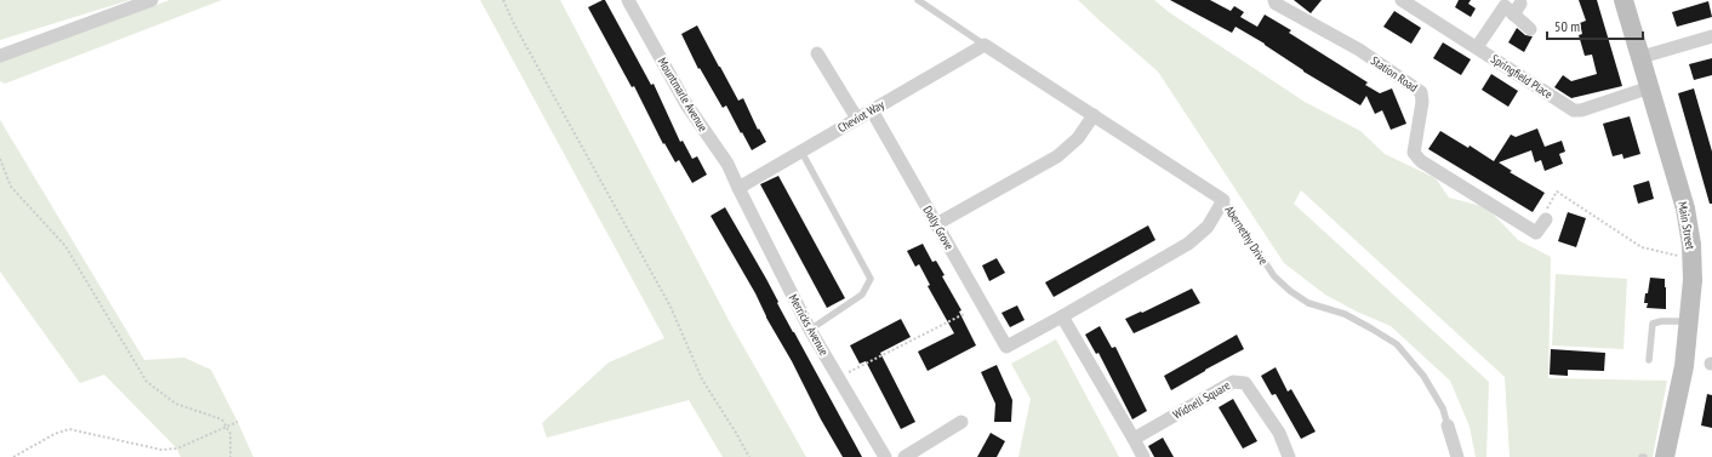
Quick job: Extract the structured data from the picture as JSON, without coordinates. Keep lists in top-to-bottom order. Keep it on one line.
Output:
{"streets":{"main road":["Main Street"],"street":["Station Road","Springfield Place","Mountmarle Avenue","Cheviot Way","Dolly Grove","Abernethy Drive","Merricks Avenue","Widnell Square"]},"crossings":[["Springfield Place","Main Street"],["Mountmarle Avenue","Cheviot Way"],["Mountmarle Avenue","Merricks Avenue"],["Cheviot Way","Dolly Grove"],["Cheviot Way","Abernethy Drive"],["Cheviot Way","Merricks Avenue"]],"scale_bar":"50 m"}
